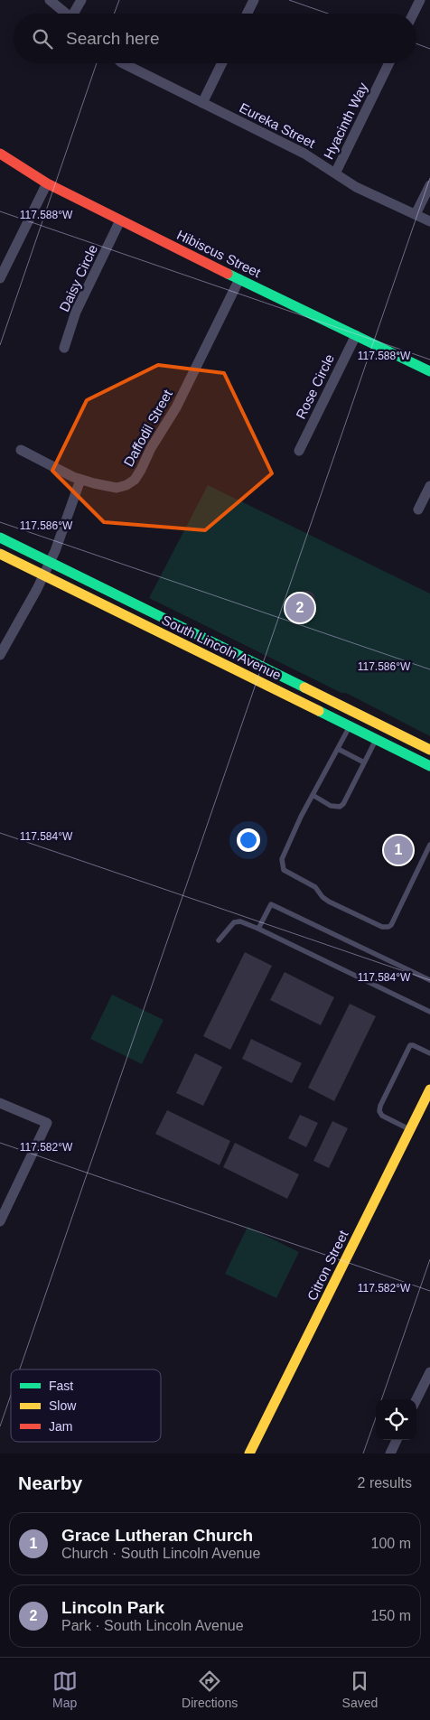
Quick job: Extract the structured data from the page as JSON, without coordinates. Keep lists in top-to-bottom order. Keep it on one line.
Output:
{"streets":{"main road":["Hibiscus Street","South Lincoln Avenue","Citron Street"],"street":["Hyacinth Way","Eureka Street","Daisy Circle","Rose Circle","Daffodil Street"]},"crossings":[["Hyacinth Way","Eureka Street"],["Hibiscus Street","Daisy Circle"],["Hibiscus Street","Rose Circle"],["Hibiscus Street","Daffodil Street"]],"legend":["Fast","Slow","Jam"],"page":{"search":"Search here","pins":["2","1"],"heading":["Nearby","2 results"],"list":[{"mark":"1","name":"Grace Lutheran Church","note":"Church · South Lincoln Avenue","value":"100 m"},{"mark":"2","name":"Lincoln Park","note":"Park · South Lincoln Avenue","value":"150 m"}],"nav":["Map","Directions","Saved"]},"coordinates":["117.588°W","117.586°W","117.584°W","117.582°W"]}
